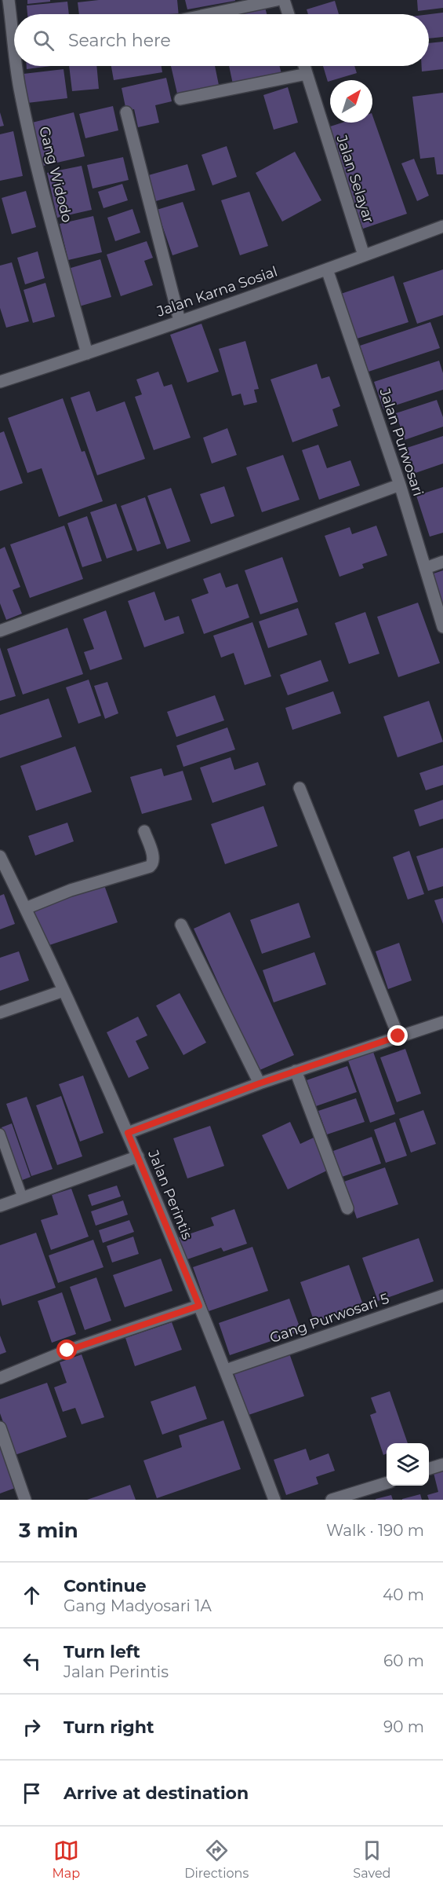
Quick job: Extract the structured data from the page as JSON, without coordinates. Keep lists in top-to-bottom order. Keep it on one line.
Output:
{"streets":{"street":["Gang Widodo","Jalan Selayar","Jalan Karna Sosial","Jalan Purwosari","Jalan Perintis","Gang Purwosari 5"]},"crossings":[["Gang Widodo","Jalan Karna Sosial"],["Jalan Selayar","Jalan Karna Sosial"],["Jalan Karna Sosial","Jalan Purwosari"],["Jalan Perintis","Gang Purwosari 5"]],"north":"top right","page":{"search":"Search here","heading":["3 min","Walk · 190 m"],"list":[["Continue","Gang Madyosari 1A","40 m"],["Turn left","Jalan Perintis","60 m"],["Turn right","90 m"],"Arrive at destination"],"nav":["Map","Directions","Saved"]}}
